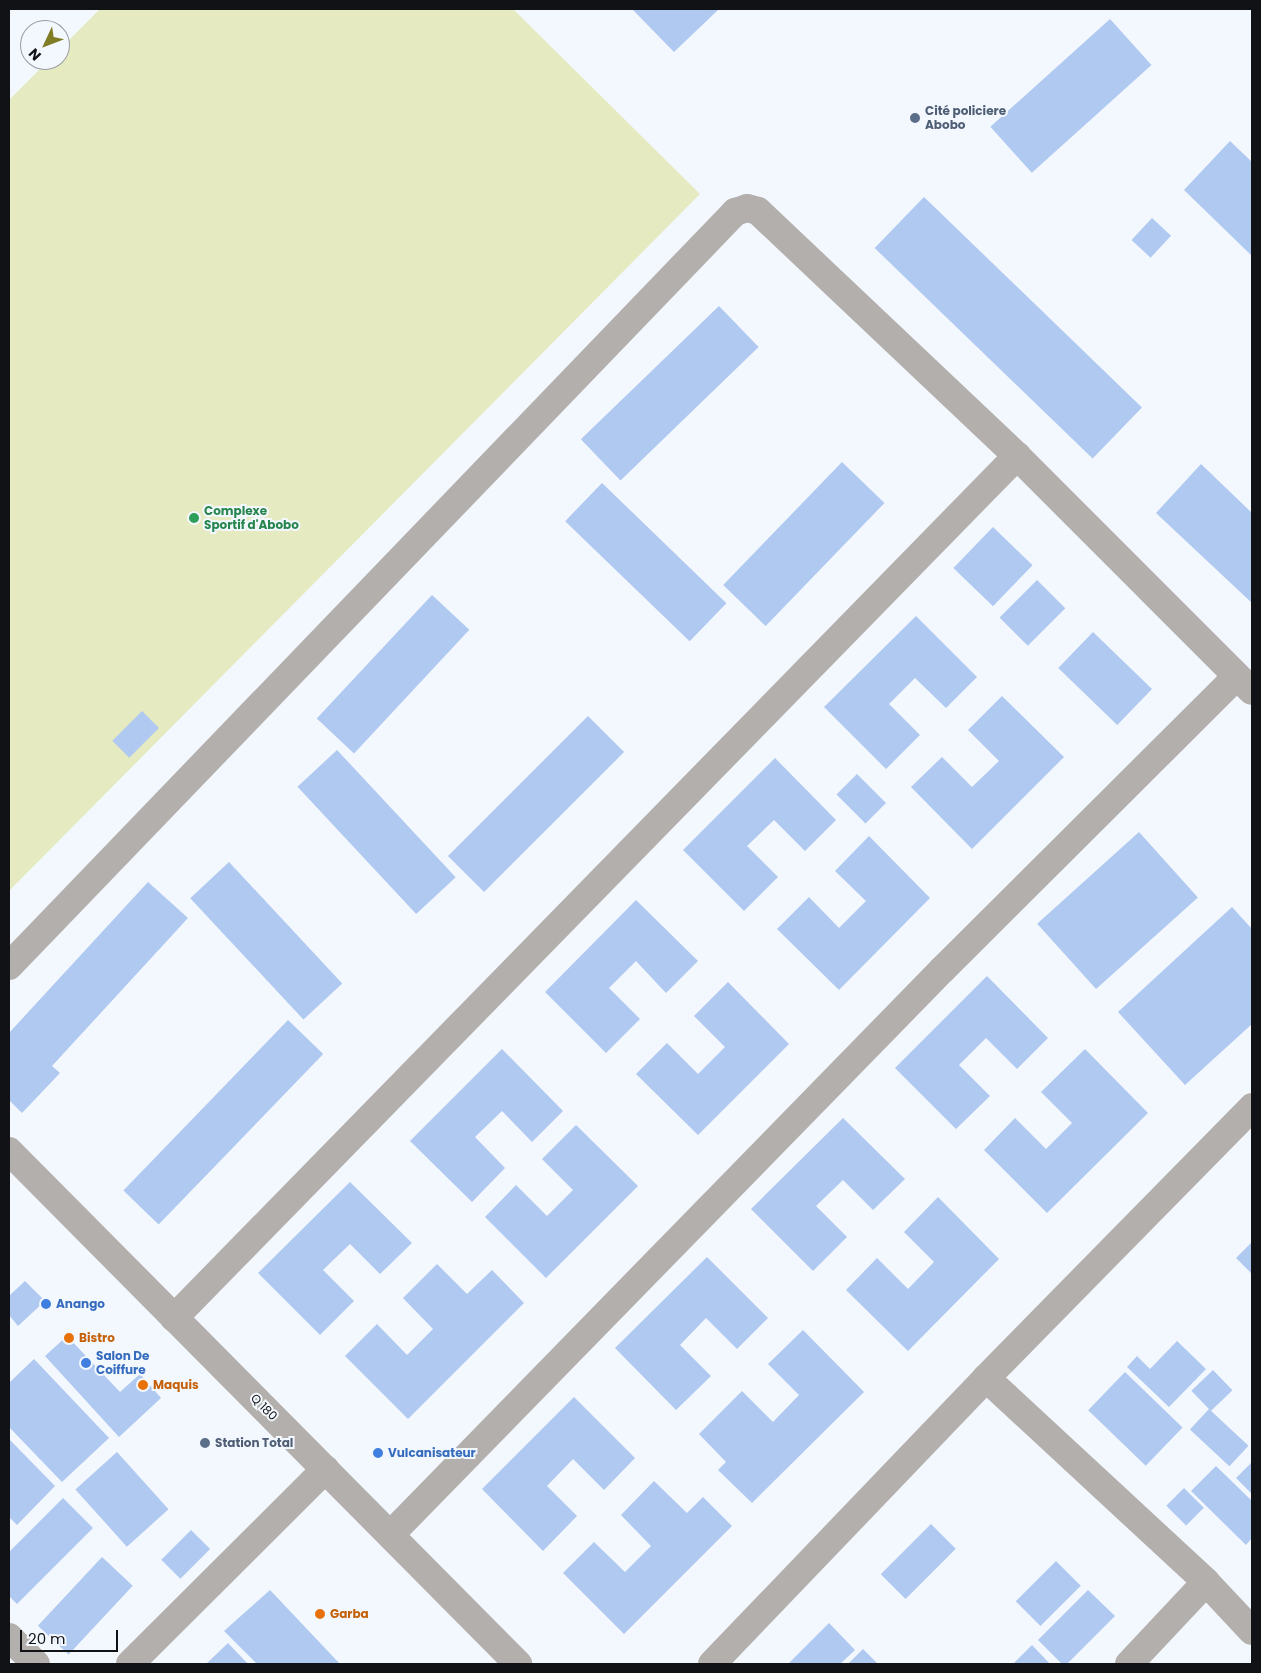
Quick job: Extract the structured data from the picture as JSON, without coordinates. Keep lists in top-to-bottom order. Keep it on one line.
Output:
{"streets":{"street":["Q 180"]},"places":["Cité policiere Abobo","Complexe Sportif d'Abobo","Anango","Bistro","Salon De Coiffure","Maquis","Station Total","Vulcanisateur","Garba"],"scale_bar":"20 m","north":"bottom left"}
